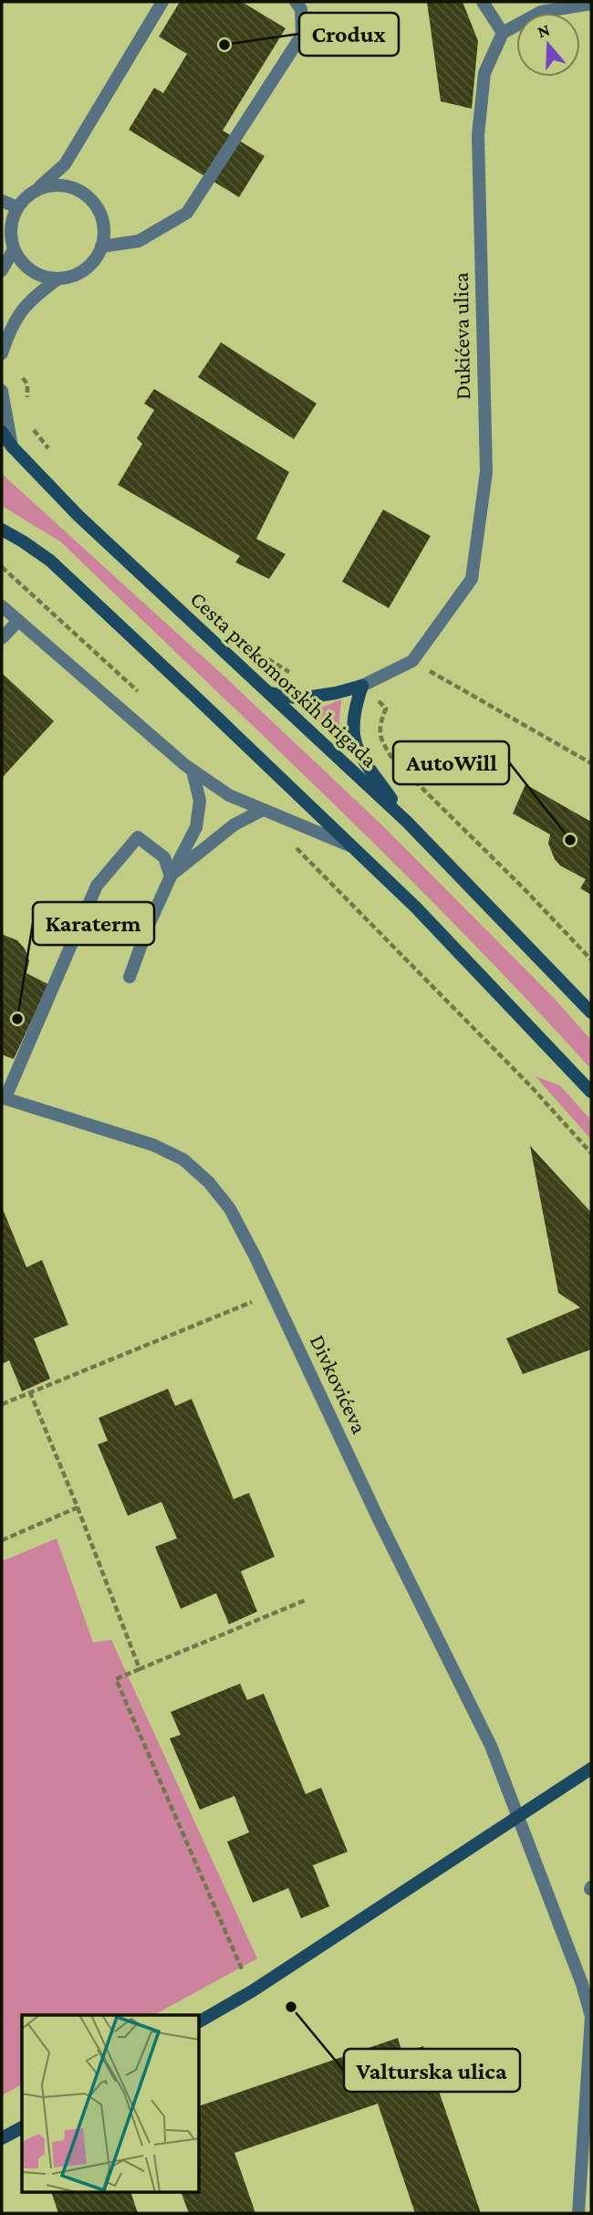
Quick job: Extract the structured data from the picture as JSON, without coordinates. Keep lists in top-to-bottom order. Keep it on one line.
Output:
{"streets":{"main road":["Cesta prekomorskih brigada"],"street":["Dukićeva ulica","Divkovićeva"]},"places":["Crodux","AutoWill","Karaterm","Valturska ulica"],"north":"top"}
